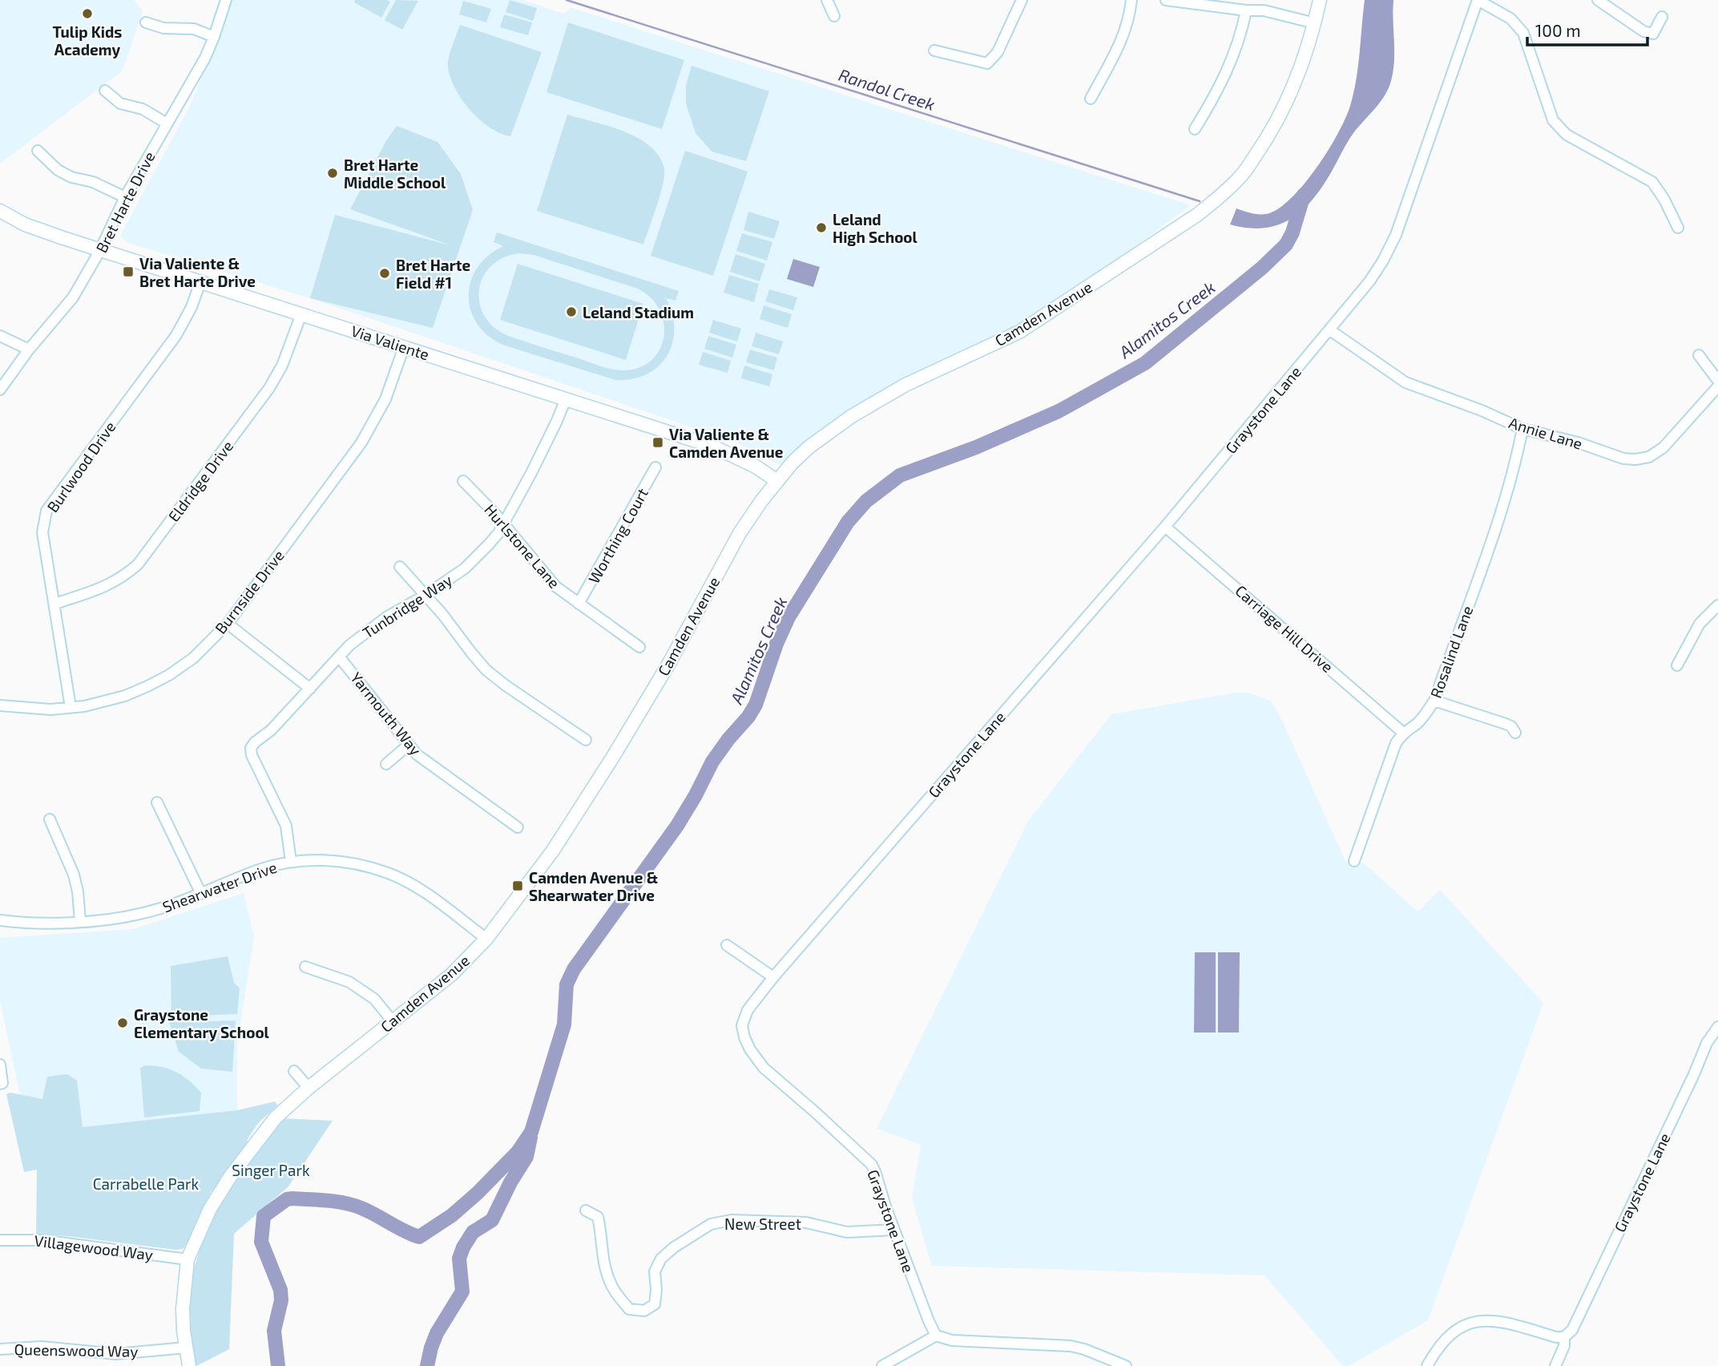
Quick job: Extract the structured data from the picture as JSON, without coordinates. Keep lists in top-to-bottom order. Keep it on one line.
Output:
{"streets":{"street":["Bret Harte Drive","Camden Avenue","Via Valiente","Graystone Lane","Annie Lane","Burlwood Drive","Eldridge Drive","Worthing Court","Hurlstone Lane","Burnside Drive","Tunbridge Way","Carriage Hill Drive","Rosalind Lane","Yarmouth Way","Shearwater Drive","New Street","Villagewood Way","Queenswood Way"]},"crossings":[["Bret Harte Drive","Via Valiente"],["Camden Avenue","Via Valiente"],["Camden Avenue","Shearwater Drive"],["Camden Avenue","Villagewood Way"],["Camden Avenue","Queenswood Way"],["Via Valiente","Burlwood Drive"],["Via Valiente","Eldridge Drive"],["Via Valiente","Burnside Drive"],["Via Valiente","Tunbridge Way"],["Graystone Lane","Annie Lane"],["Graystone Lane","Carriage Hill Drive"],["Graystone Lane","New Street"],["Annie Lane","Rosalind Lane"],["Burlwood Drive","Eldridge Drive"],["Burlwood Drive","Burnside Drive"],["Worthing Court","Hurlstone Lane"],["Hurlstone Lane","Tunbridge Way"],["Tunbridge Way","Yarmouth Way"],["Tunbridge Way","Shearwater Drive"],["Carriage Hill Drive","Rosalind Lane"]],"water":["Randol Creek","Alamitos Creek"],"parks":["Singer Park","Carrabelle Park"],"places":{"other":["Tulip Kids Academy","Bret Harte Middle School","Leland High School","Bret Harte Field #1","Leland Stadium","Graystone Elementary School"],"transit":["Via Valiente & Bret Harte Drive","Via Valiente & Camden Avenue","Camden Avenue & Shearwater Drive"]},"scale_bar":"100 m"}
